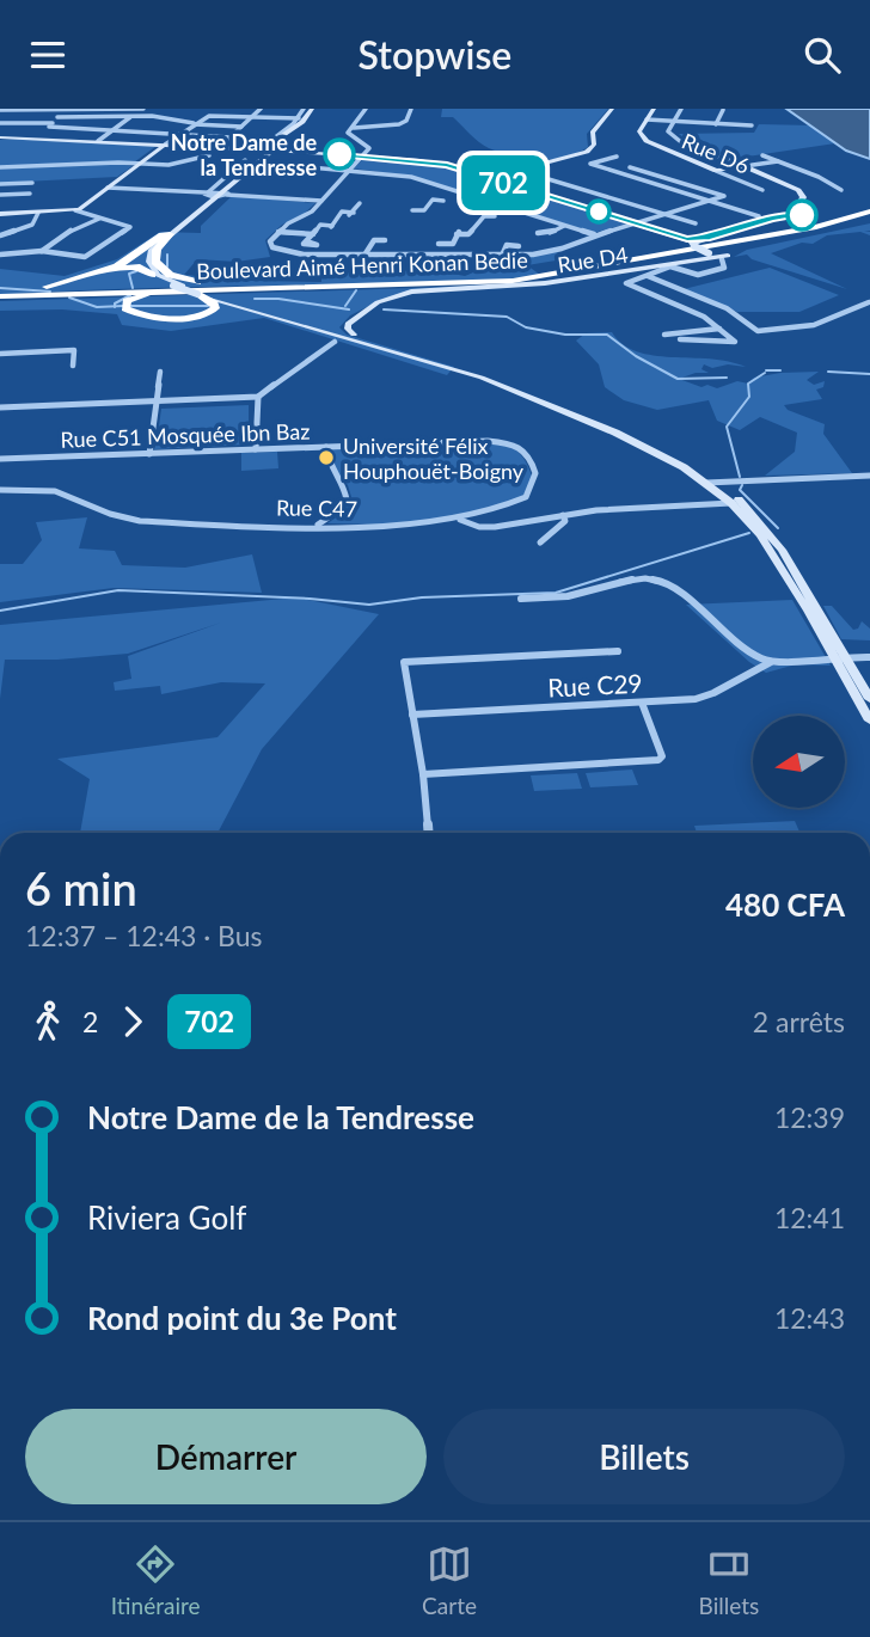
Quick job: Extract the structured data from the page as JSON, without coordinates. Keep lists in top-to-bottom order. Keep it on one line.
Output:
{"streets":{"highway":["Boulevard Aimé Henri Konan Bedie"],"main road":["Rue D6","Rue D4"],"street":["Rue C51 Mosquée Ibn Baz","Rue C47","Rue C29"]},"crossings":[["Rue C51 Mosquée Ibn Baz","Rue C47"]],"places":["Notre Dame de la Tendresse","Université Félix Houphouët-Boigny"],"lines":["bus line 702"],"north":"left","page":{"header":"Stopwise","on_map":"702","heading":["6 min","12:37 – 12:43 · Bus","480 CFA"],"legs":["2","702","2 arrêts"],"list":[{"name":"Notre Dame de la Tendresse","value":"12:39"},{"name":"Riviera Golf","value":"12:41"},{"name":"Rond point du 3e Pont","value":"12:43"}],"buttons":["Démarrer","Billets"],"tabs":["Itinéraire","Carte","Billets"]}}
